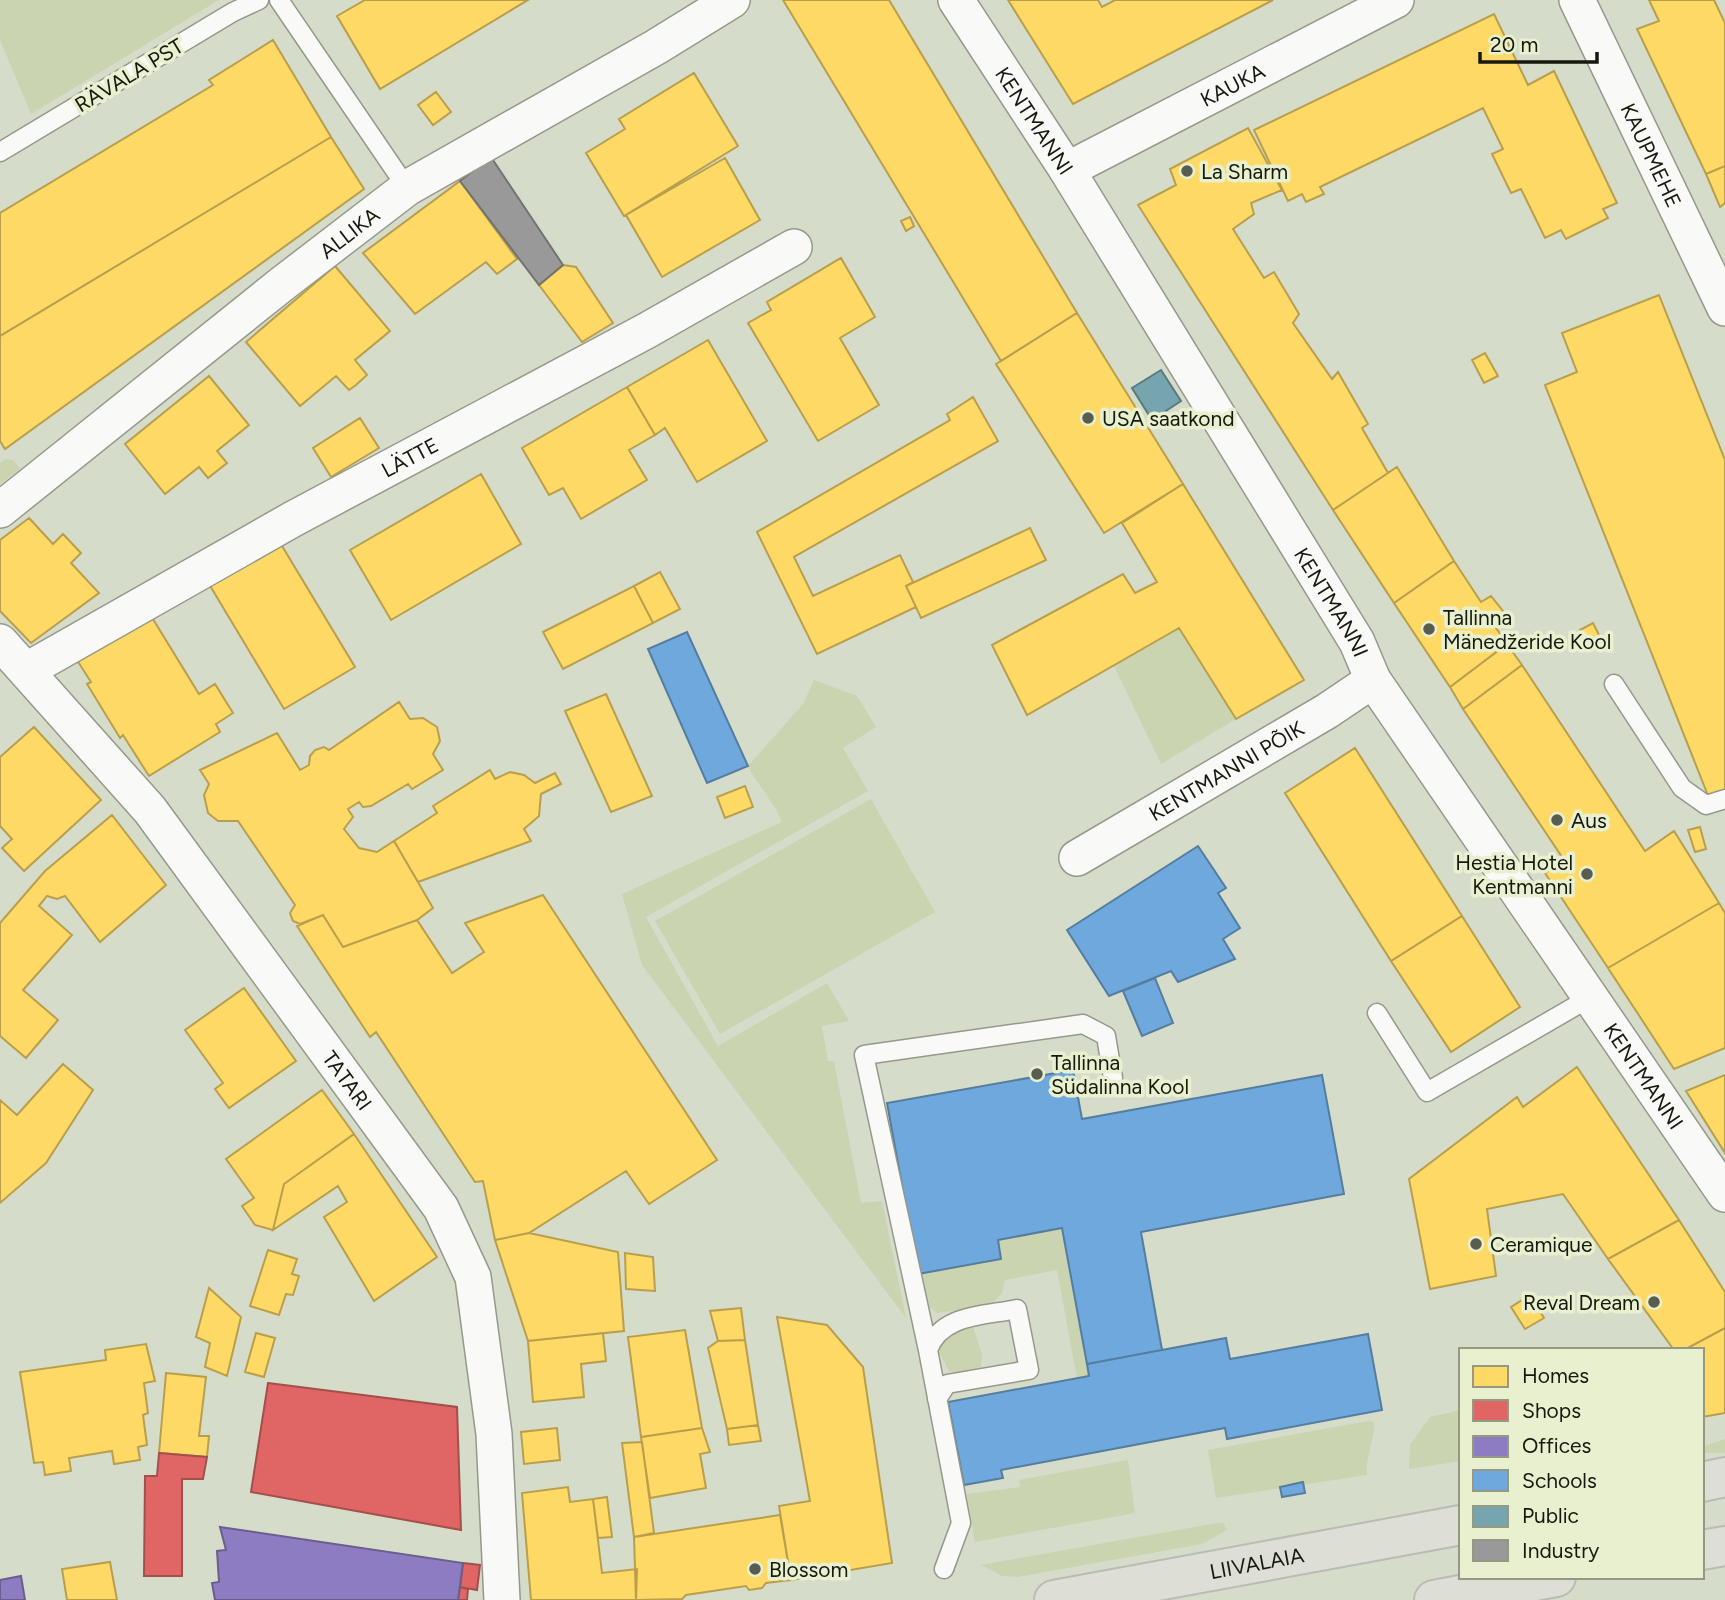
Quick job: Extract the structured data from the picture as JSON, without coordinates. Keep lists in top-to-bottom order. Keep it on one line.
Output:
{"streets":{"main road":["LIIVALAIA"],"street":["KAUKA","KENTMANNI","KAUPMEHE","ALLIKA","LÄTTE","KENTMANNI PÕIK","TATARI"],"lane":["RÄVALA PST"]},"crossings":[["KAUKA","KENTMANNI"],["KENTMANNI","KENTMANNI PÕIK"],["LÄTTE","TATARI"]],"places":["La Sharm","USA saatkond","Tallinna Mänedžeride Kool","Aus","Hestia Hotel Kentmanni","Tallinna Südalinna Kool","Ceramique","Reval Dream","Blossom"],"legend":["Homes","Shops","Offices","Schools","Public","Industry"],"scale_bar":"20 m"}
